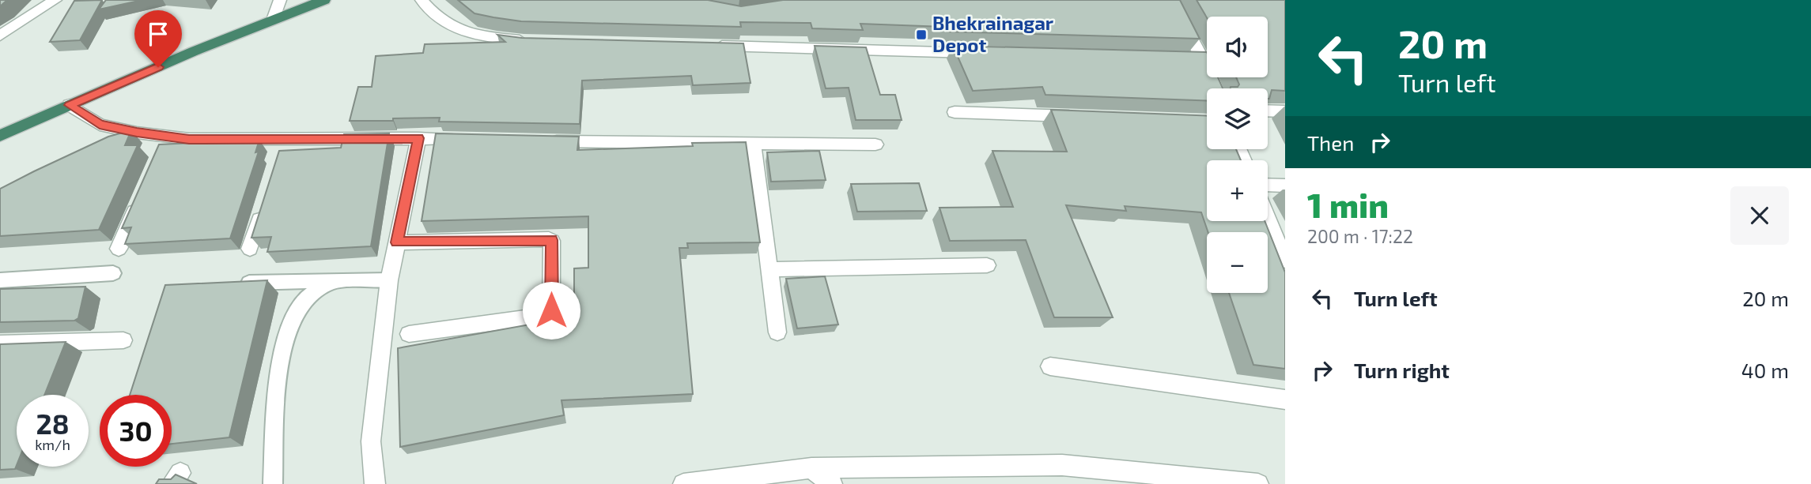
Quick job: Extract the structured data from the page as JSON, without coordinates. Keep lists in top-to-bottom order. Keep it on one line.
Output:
{"places":{"transit":["Bhekrainagar Depot"]},"page":{"turn":["20 m","Turn left"],"map_buttons":["+","−"],"then":"Then","heading":["1 min","200 m · 17:22"],"list":[{"name":"Turn left","value":"20 m"},{"name":"Turn right","value":"40 m"}],"speed":"28 km/h","limit":"30"}}
